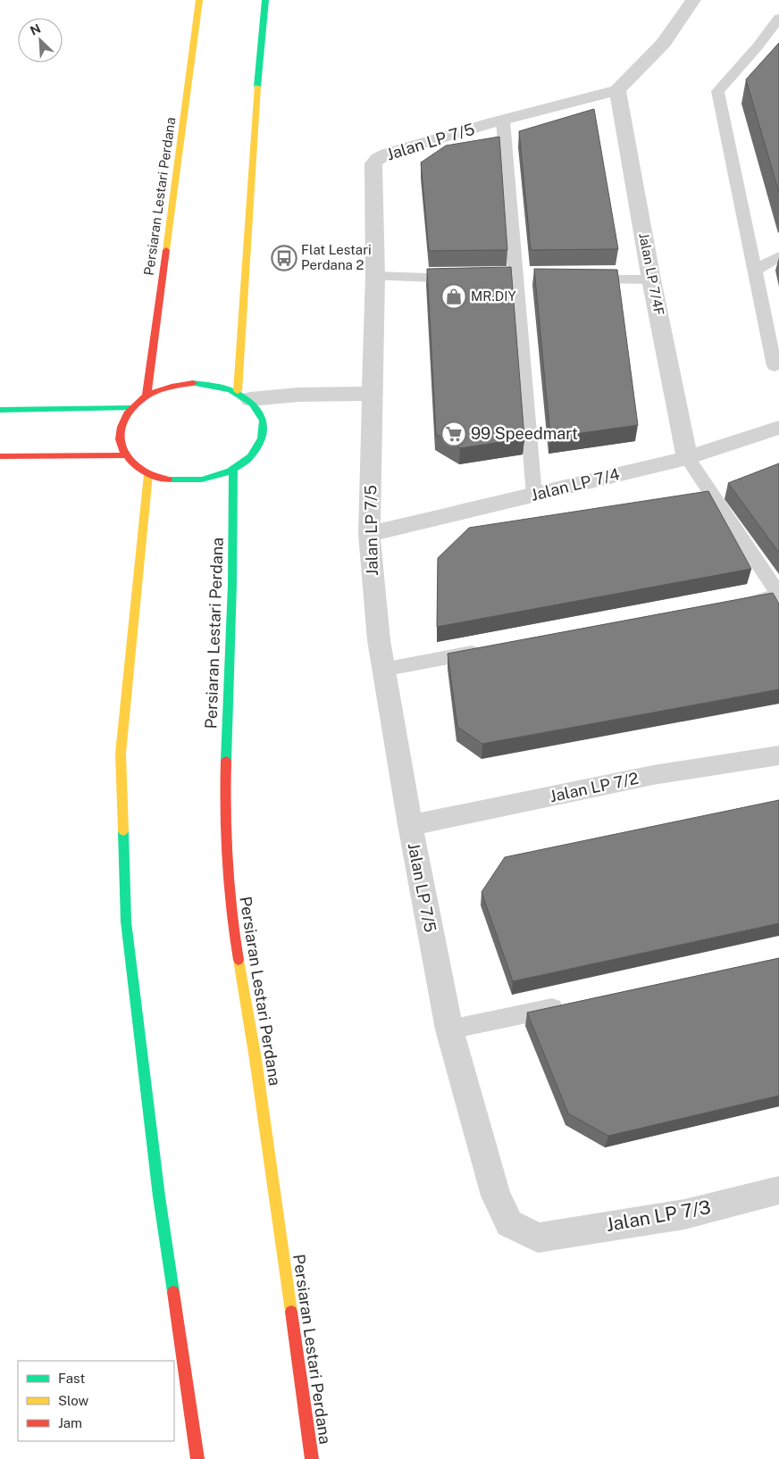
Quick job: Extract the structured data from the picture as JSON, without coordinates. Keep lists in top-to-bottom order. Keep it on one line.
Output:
{"streets":{"street":["Jalan LP 7/5","Persiaran Lestari Perdana","Jalan LP 7/4F","Jalan LP 7/4","Jalan LP 7/2","Jalan LP 7/3"]},"crossings":[["Jalan LP 7/5","Jalan LP 7/4F"],["Jalan LP 7/5","Jalan LP 7/4"],["Jalan LP 7/5","Jalan LP 7/2"],["Jalan LP 7/5","Jalan LP 7/3"],["Jalan LP 7/4F","Jalan LP 7/4"]],"places":{"bus stop":["Flat Lestari Perdana 2"],"shop":["MR.DIY"],"supermarket":["99 Speedmart"]},"legend":["Fast","Slow","Jam"],"north":"top left"}
